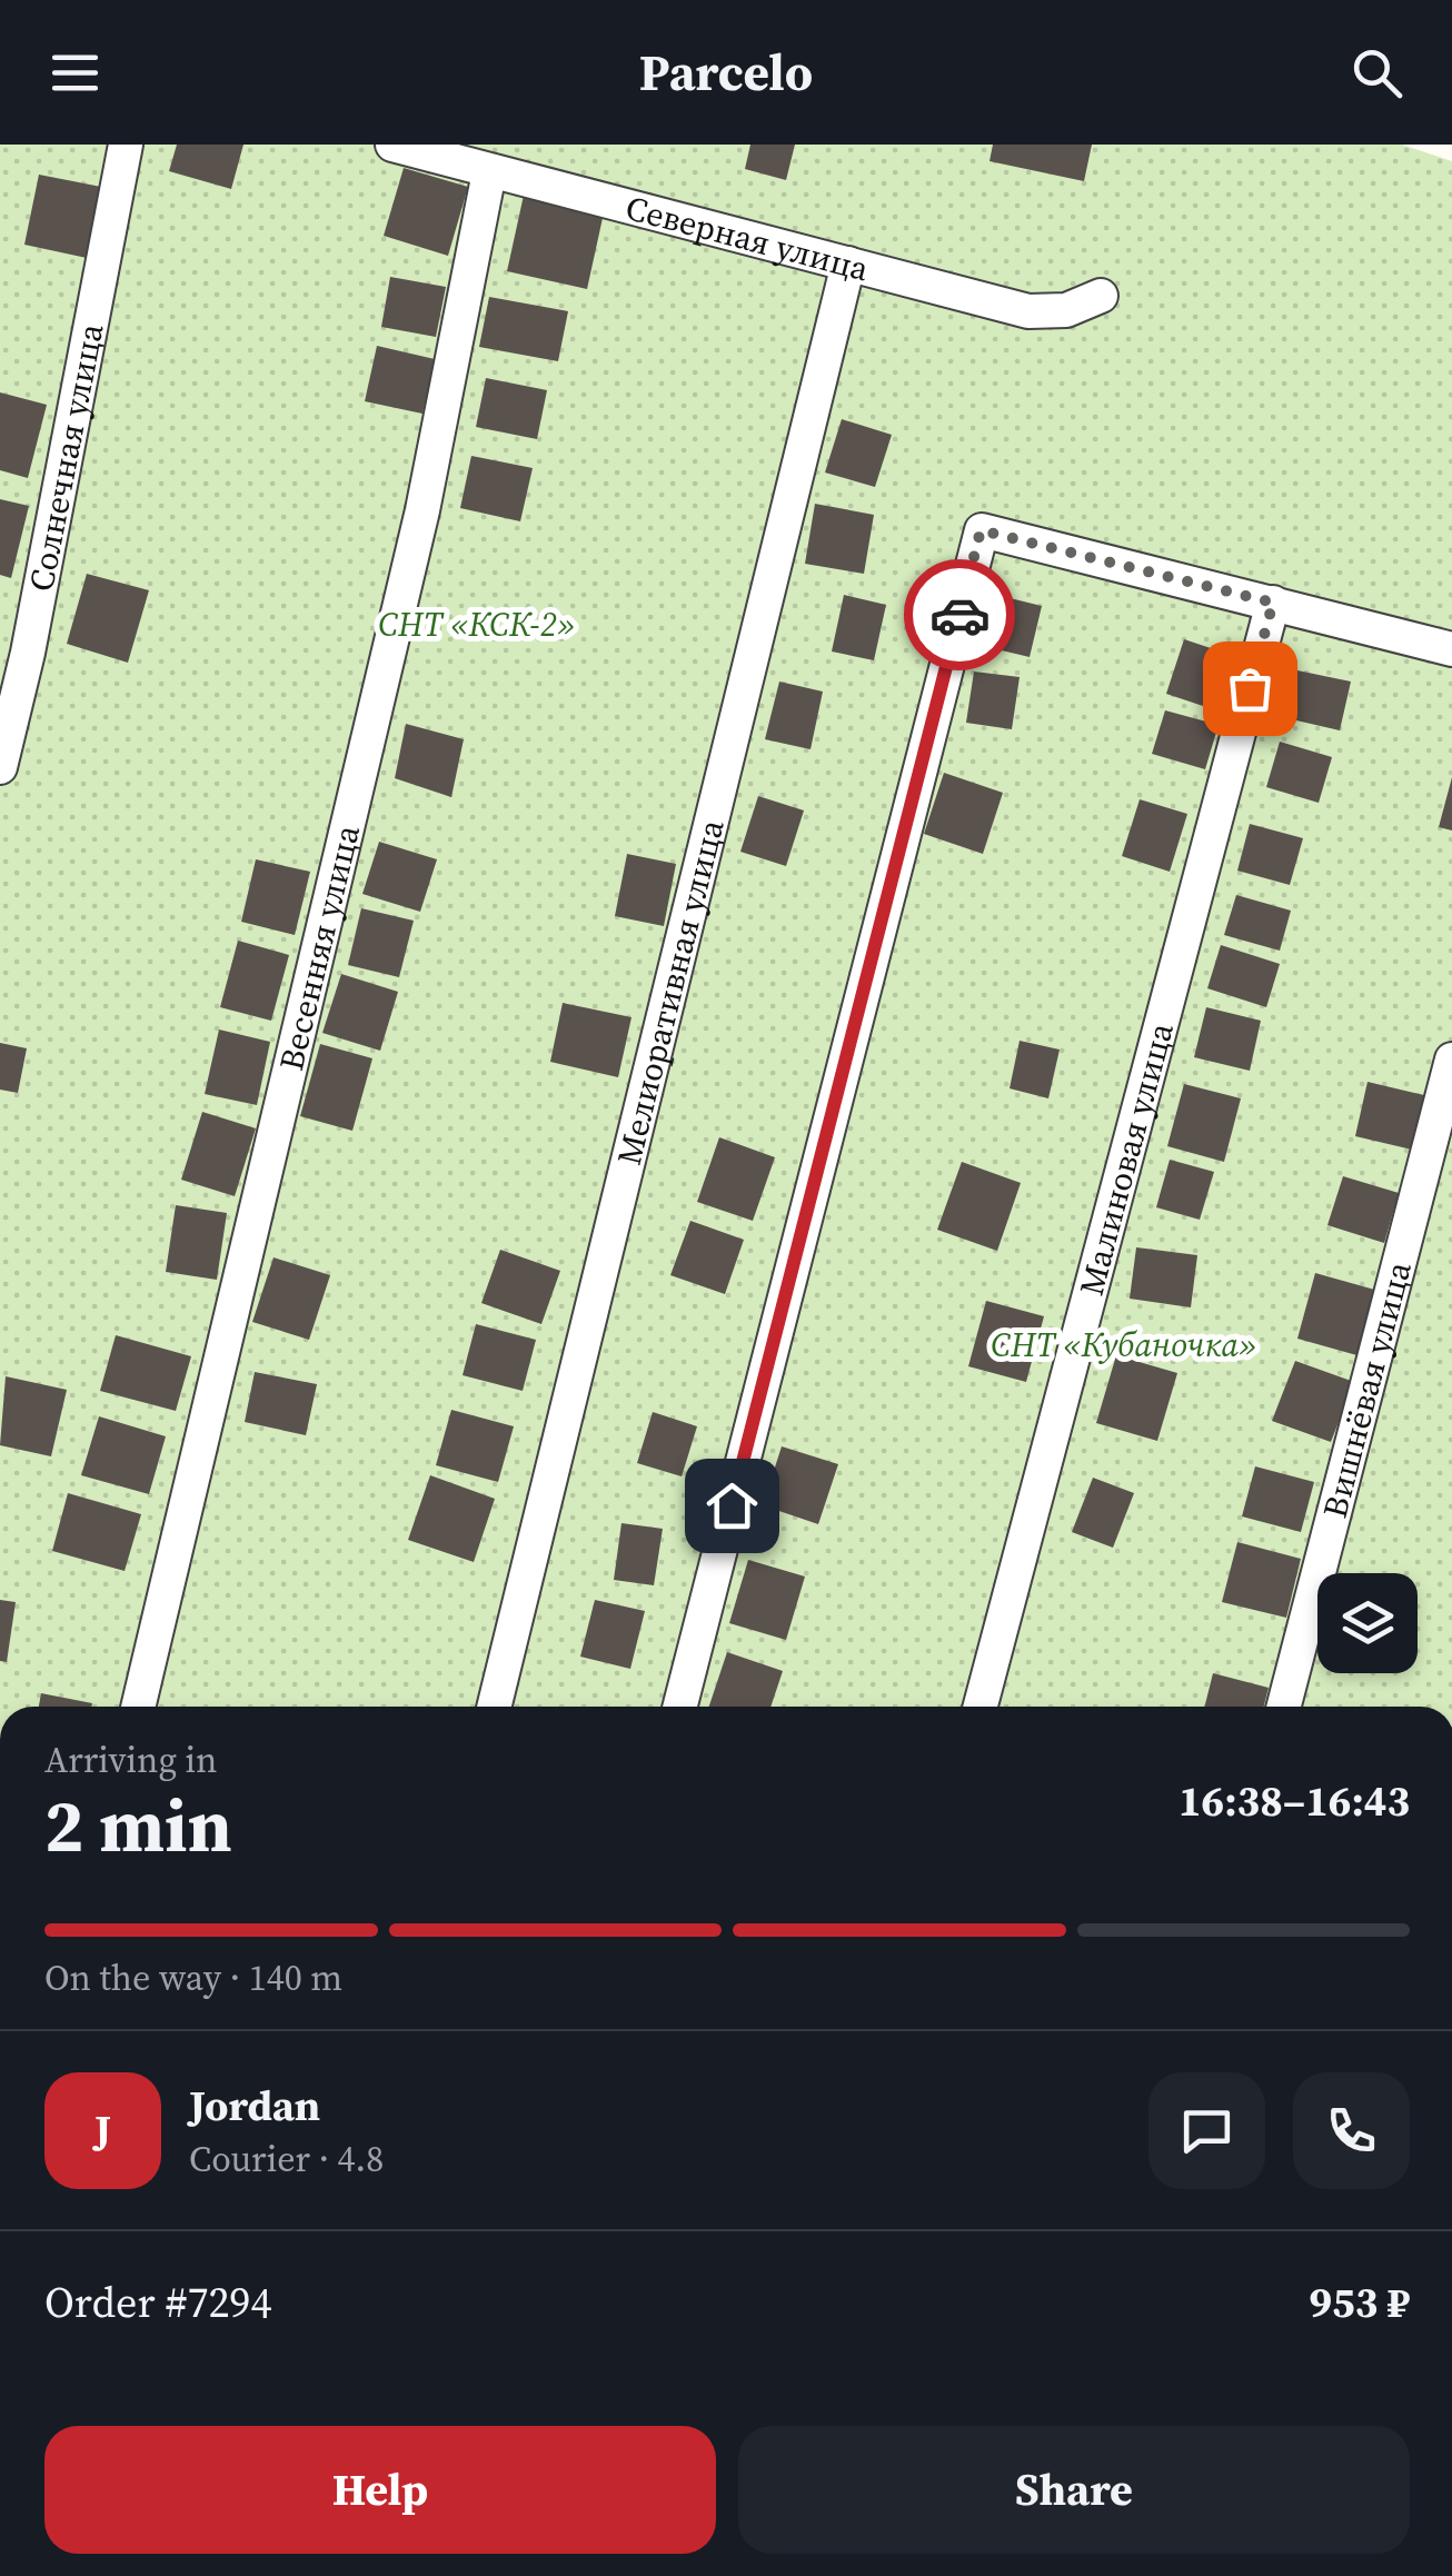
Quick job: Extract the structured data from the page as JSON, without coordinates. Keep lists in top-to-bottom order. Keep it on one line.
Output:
{"streets":{"street":["Северная улица","Солнечная улица","Весенняя улица","Мелиоративная улица","Малиновая улица","Вишнёвая улица"]},"crossings":[["Северная улица","Весенняя улица"],["Северная улица","Мелиоративная улица"]],"parks":["СНТ «КСК-2»","СНТ «Кубаночка»"],"page":{"header":"Parcelo","heading":["2 min","Arriving in","16:38–16:43"],"panel":["Jordan","Courier · 4.8","Order #7294","953 ₽"],"bar":"On the way · 140 m","round":"J","buttons":["Help","Share"]}}
